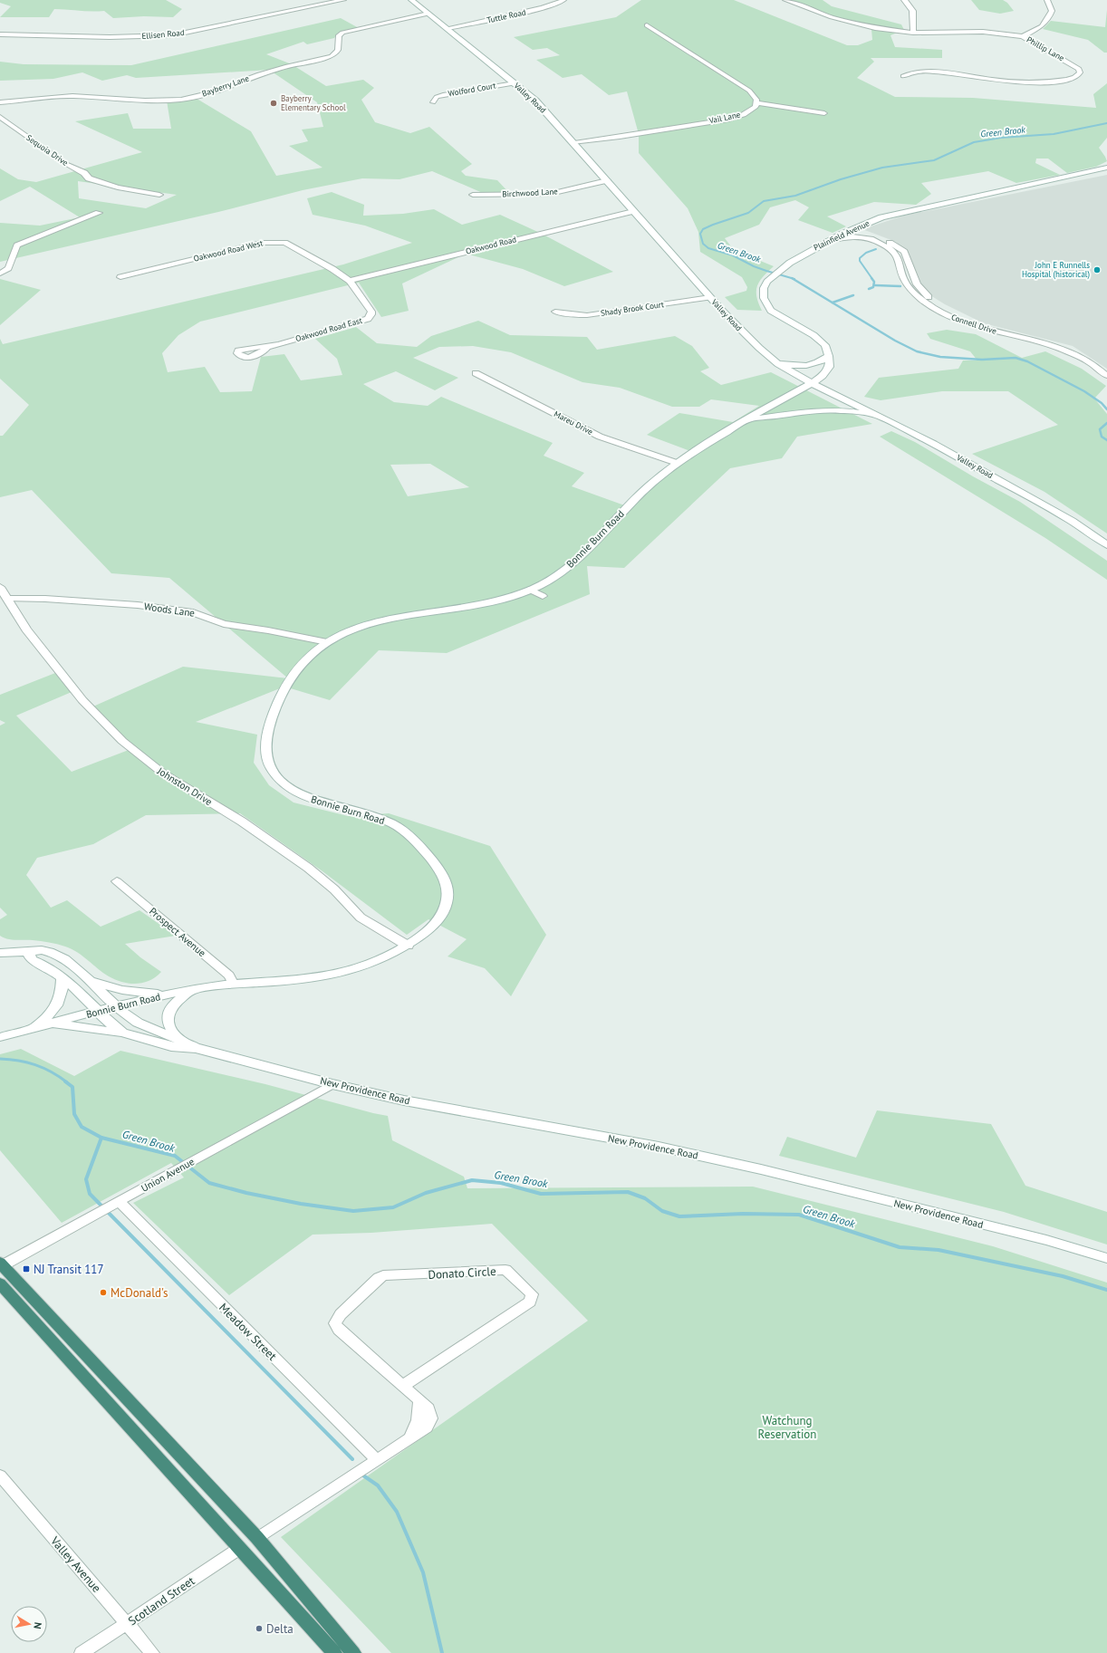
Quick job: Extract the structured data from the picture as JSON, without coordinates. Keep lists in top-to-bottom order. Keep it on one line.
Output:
{"streets":{"main road":["Valley Road","Plainfield Avenue","Bonnie Burn Road","Johnston Drive","New Providence Road"],"street":["Tuttle Road","Ellisen Road","Phillip Lane","Bayberry Lane","Wolford Court","Vail Lane","Sequoia Drive","Birchwood Lane","Oakwood Road","Oakwood Road West","Shady Brook Court","Connell Drive","Oakwood Road East","Mareu Drive","Woods Lane","Prospect Avenue","Union Avenue","Donato Circle","Meadow Street","Valley Avenue","Scotland Street"]},"crossings":[["Tuttle Road","Valley Road"],["Bayberry Lane","Valley Road"],["Wolford Court","Valley Road"],["Valley Road","Vail Lane"],["Valley Road","Birchwood Lane"],["Valley Road","Oakwood Road"],["Valley Road","Shady Brook Court"],["Valley Road","Bonnie Burn Road"],["Plainfield Avenue","Connell Drive"],["Oakwood Road","Oakwood Road West"],["Oakwood Road","Oakwood Road East"],["Oakwood Road West","Oakwood Road East"],["Mareu Drive","Bonnie Burn Road"],["Bonnie Burn Road","Woods Lane"],["Bonnie Burn Road","Johnston Drive"],["Bonnie Burn Road","Prospect Avenue"],["Bonnie Burn Road","New Providence Road"],["Woods Lane","Johnston Drive"],["New Providence Road","Union Avenue"],["Union Avenue","Meadow Street"],["Donato Circle","Meadow Street"],["Valley Avenue","Scotland Street"]],"water":["Green Brook"],"parks":["Watchung Reservation"],"places":{"other":["Bayberry Elementary School","John E Runnells Hospital (historical)","McDonald's","Delta"],"transit":["NJ Transit 117"]},"north":"right"}
